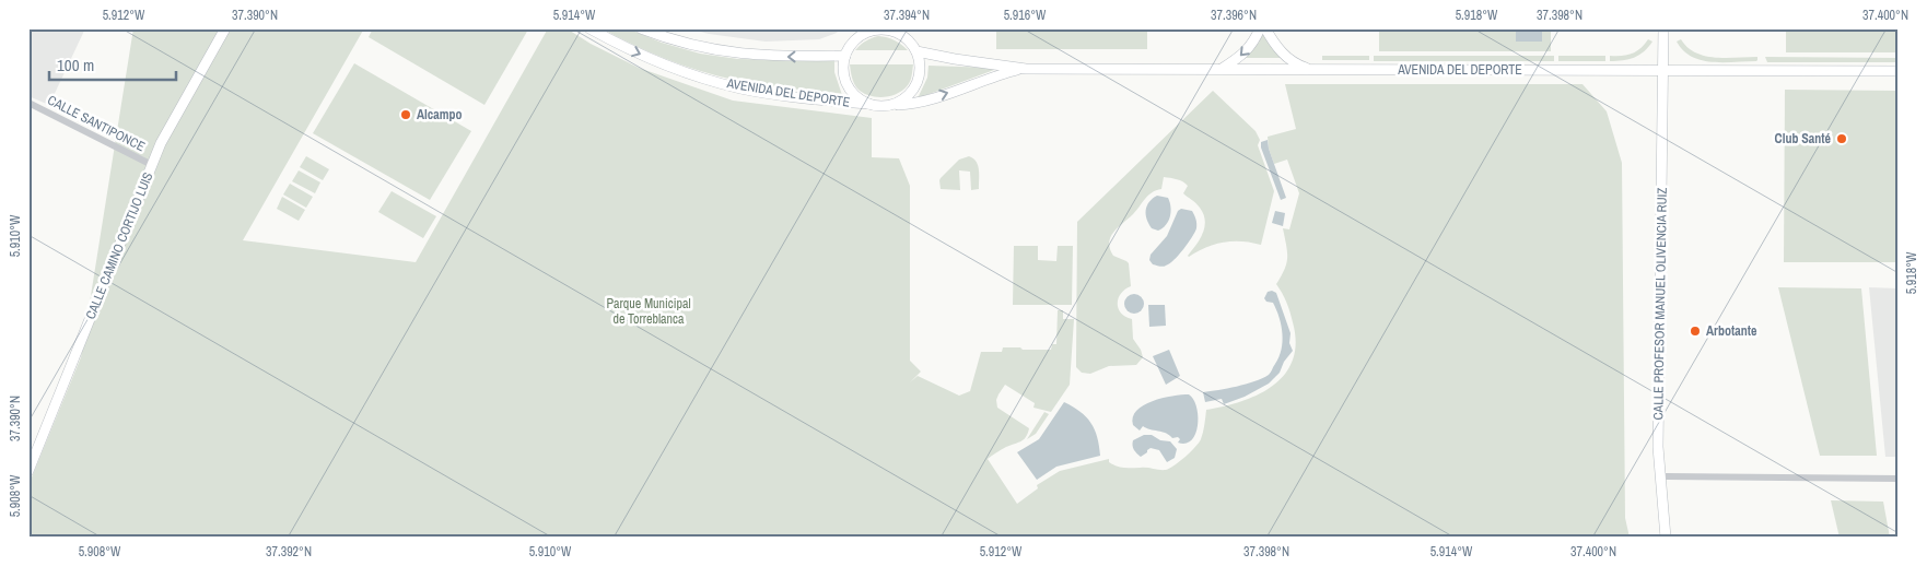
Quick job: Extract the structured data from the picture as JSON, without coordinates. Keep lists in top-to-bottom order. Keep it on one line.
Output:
{"streets":{"street":["AVENIDA DEL DEPORTE","CALLE SANTIPONCE","CALLE CAMINO CORTIJO LUIS","CALLE PROFESOR MANUEL OLIVENCIA RUIZ"]},"crossings":[["AVENIDA DEL DEPORTE","CALLE PROFESOR MANUEL OLIVENCIA RUIZ"],["CALLE SANTIPONCE","CALLE CAMINO CORTIJO LUIS"]],"parks":["Parque Municipal de Torreblanca"],"places":["Alcampo","Club Santé","Arbotante"],"scale_bar":"100 m","coordinates":["5.912°W","37.390°N","5.914°W","37.394°N","5.916°W","37.396°N","5.918°W","37.398°N","37.400°N","5.910°W","5.908°W","37.392°N"]}
